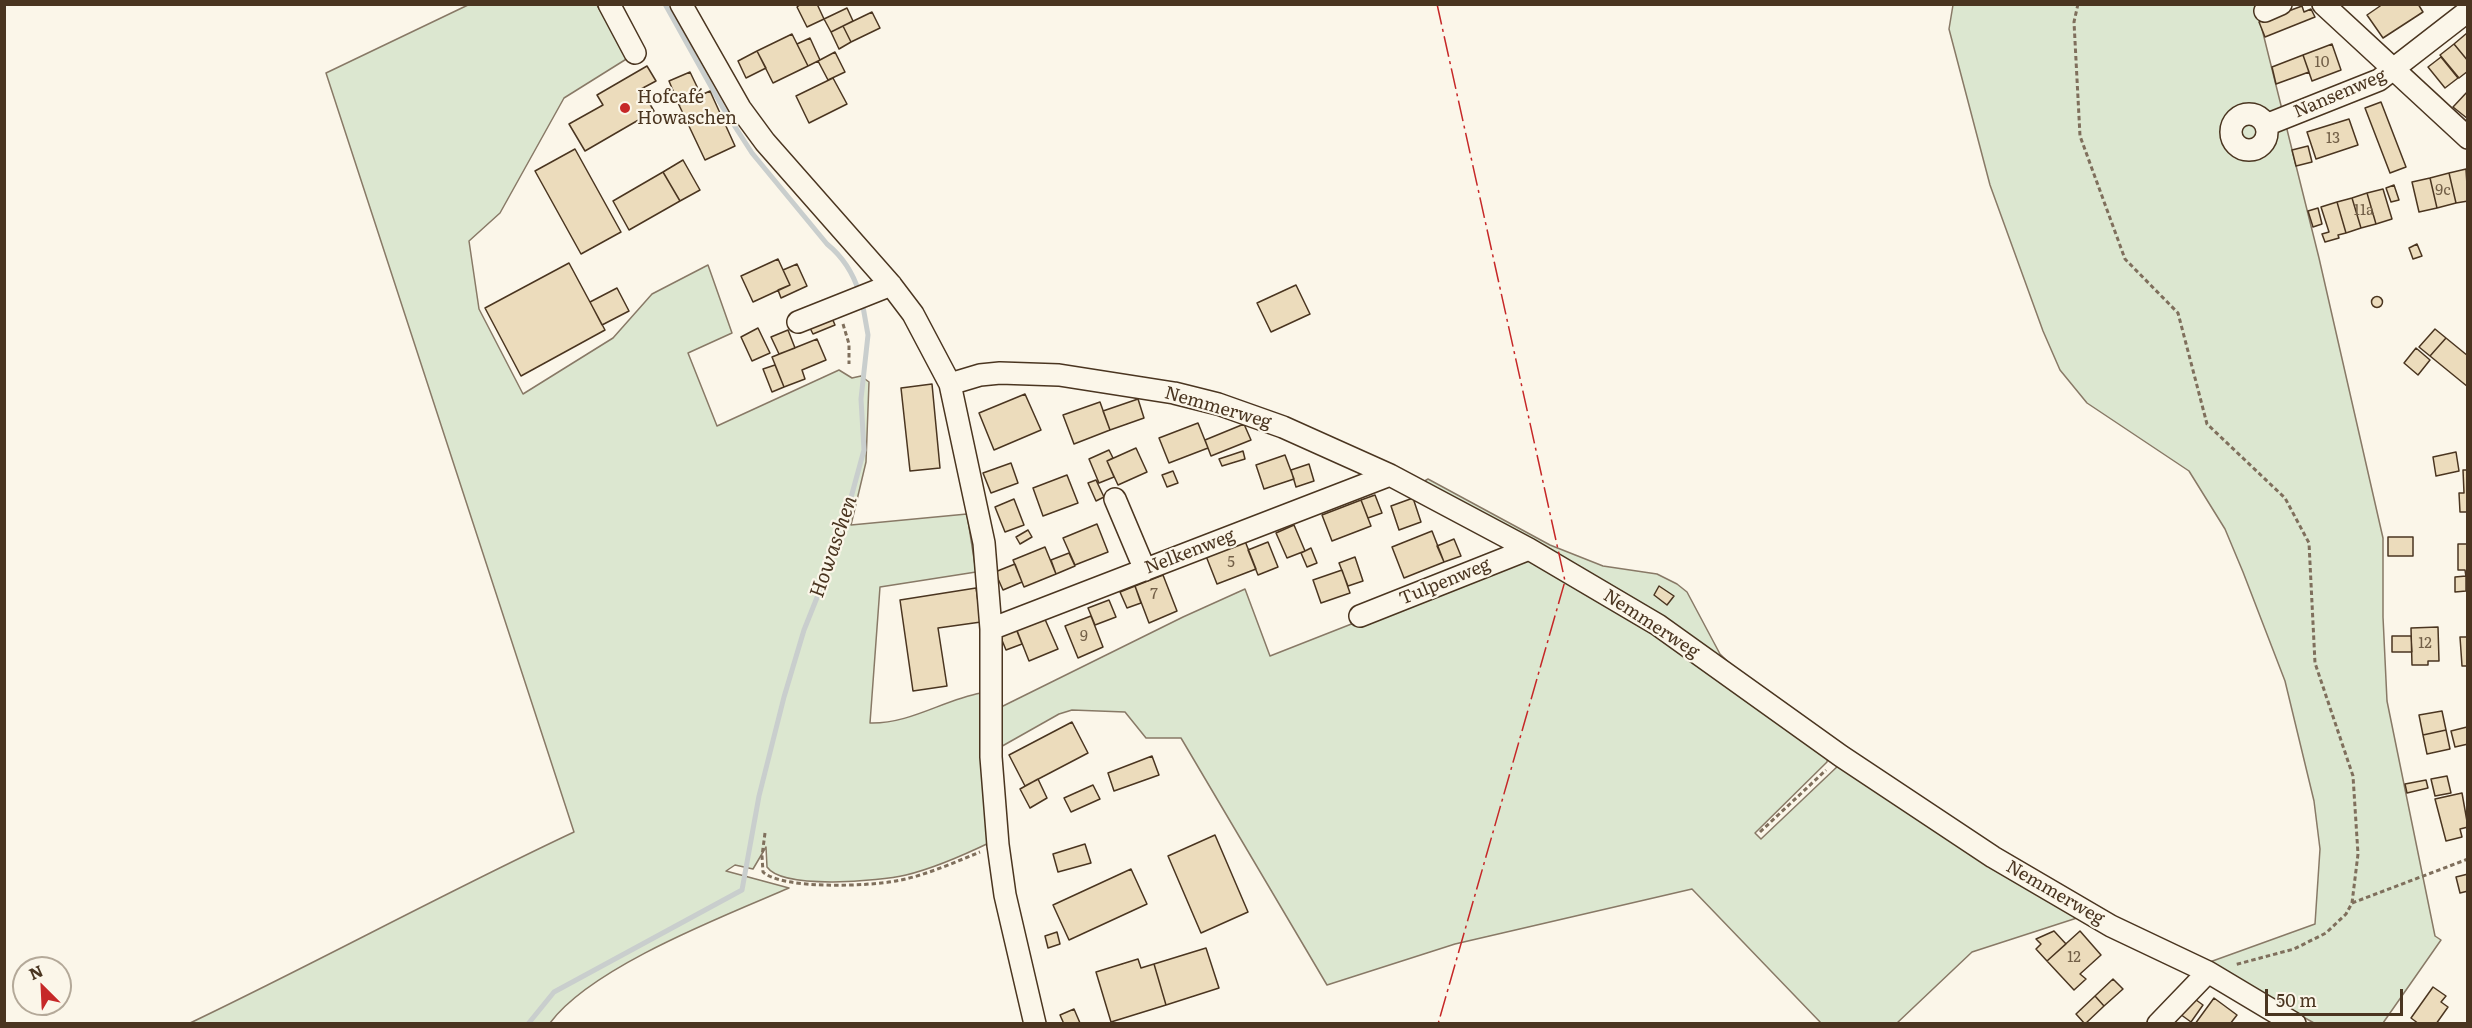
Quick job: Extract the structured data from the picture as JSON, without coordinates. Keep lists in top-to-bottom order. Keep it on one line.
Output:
{"streets":{"street":["Nansenweg","Nemmerweg","Nelkenweg","Tulpenweg"]},"crossings":[["Nemmerweg","Nelkenweg"],["Nemmerweg","Tulpenweg"]],"water":["Howaschen"],"places":["Hofcafé Howaschen"],"house_numbers":["10","13","9c","11a","5","7","9","12","12"],"scale_bar":"50 m","north":"top left"}
